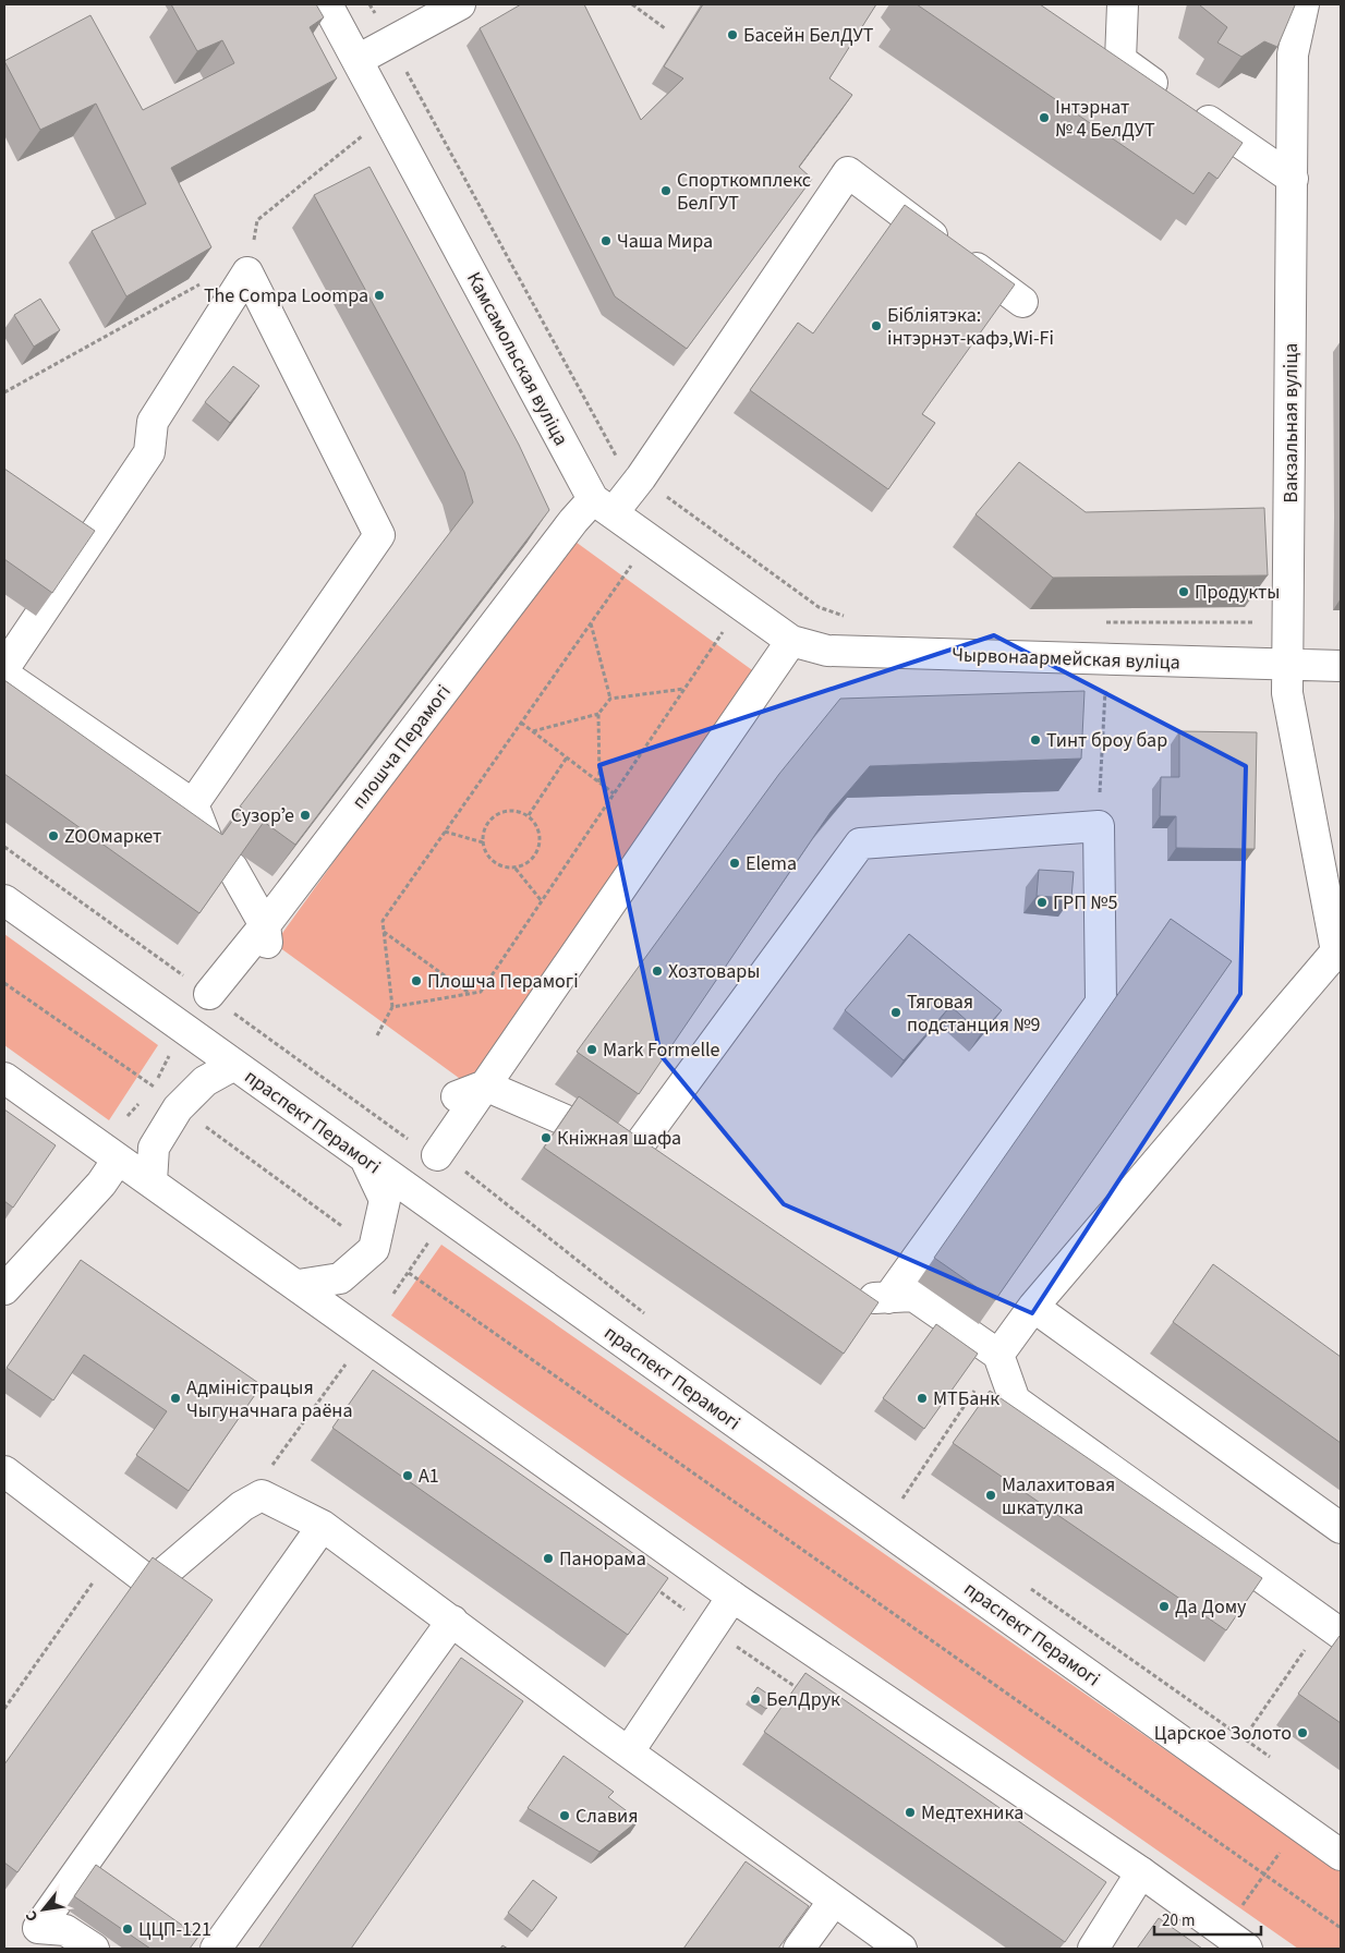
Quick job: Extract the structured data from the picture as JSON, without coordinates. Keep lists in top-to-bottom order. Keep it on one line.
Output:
{"streets":{"main road":["Камсамольская вуліца","Вакзальная вуліца","Чырвонаармейская вуліца","плошча Перамогі","праспект Перамогі"]},"crossings":[["Камсамольская вуліца","Чырвонаармейская вуліца"],["Камсамольская вуліца","плошча Перамогі"],["Вакзальная вуліца","Чырвонаармейская вуліца"]],"places":["Басейн БелДУТ","Інтэрнат № 4 БелДУТ","Спорткомплекс БелГУТ","Чаша Мира","The Compa Loompa","Бібліятэка: інтэрнэт-кафэ,Wi-Fi","Продукты","Тинт броу бар","Сузорʼе","ZOOмаркет","Elema","ГРП №5","Хозтовары","Плошча Перамогі","Тяговая подстанция №9","Mark Formelle","Кніжная шафа","Адміністрацыя Чыгуначнага раёна","МТБанк","A1","Малахитовая шкатулка","Панорама","Да Дому","БелДрук","Царское Золото","Медтехника","Славия","ЦЦП-121"],"scale_bar":"20 m","north":"bottom left"}
